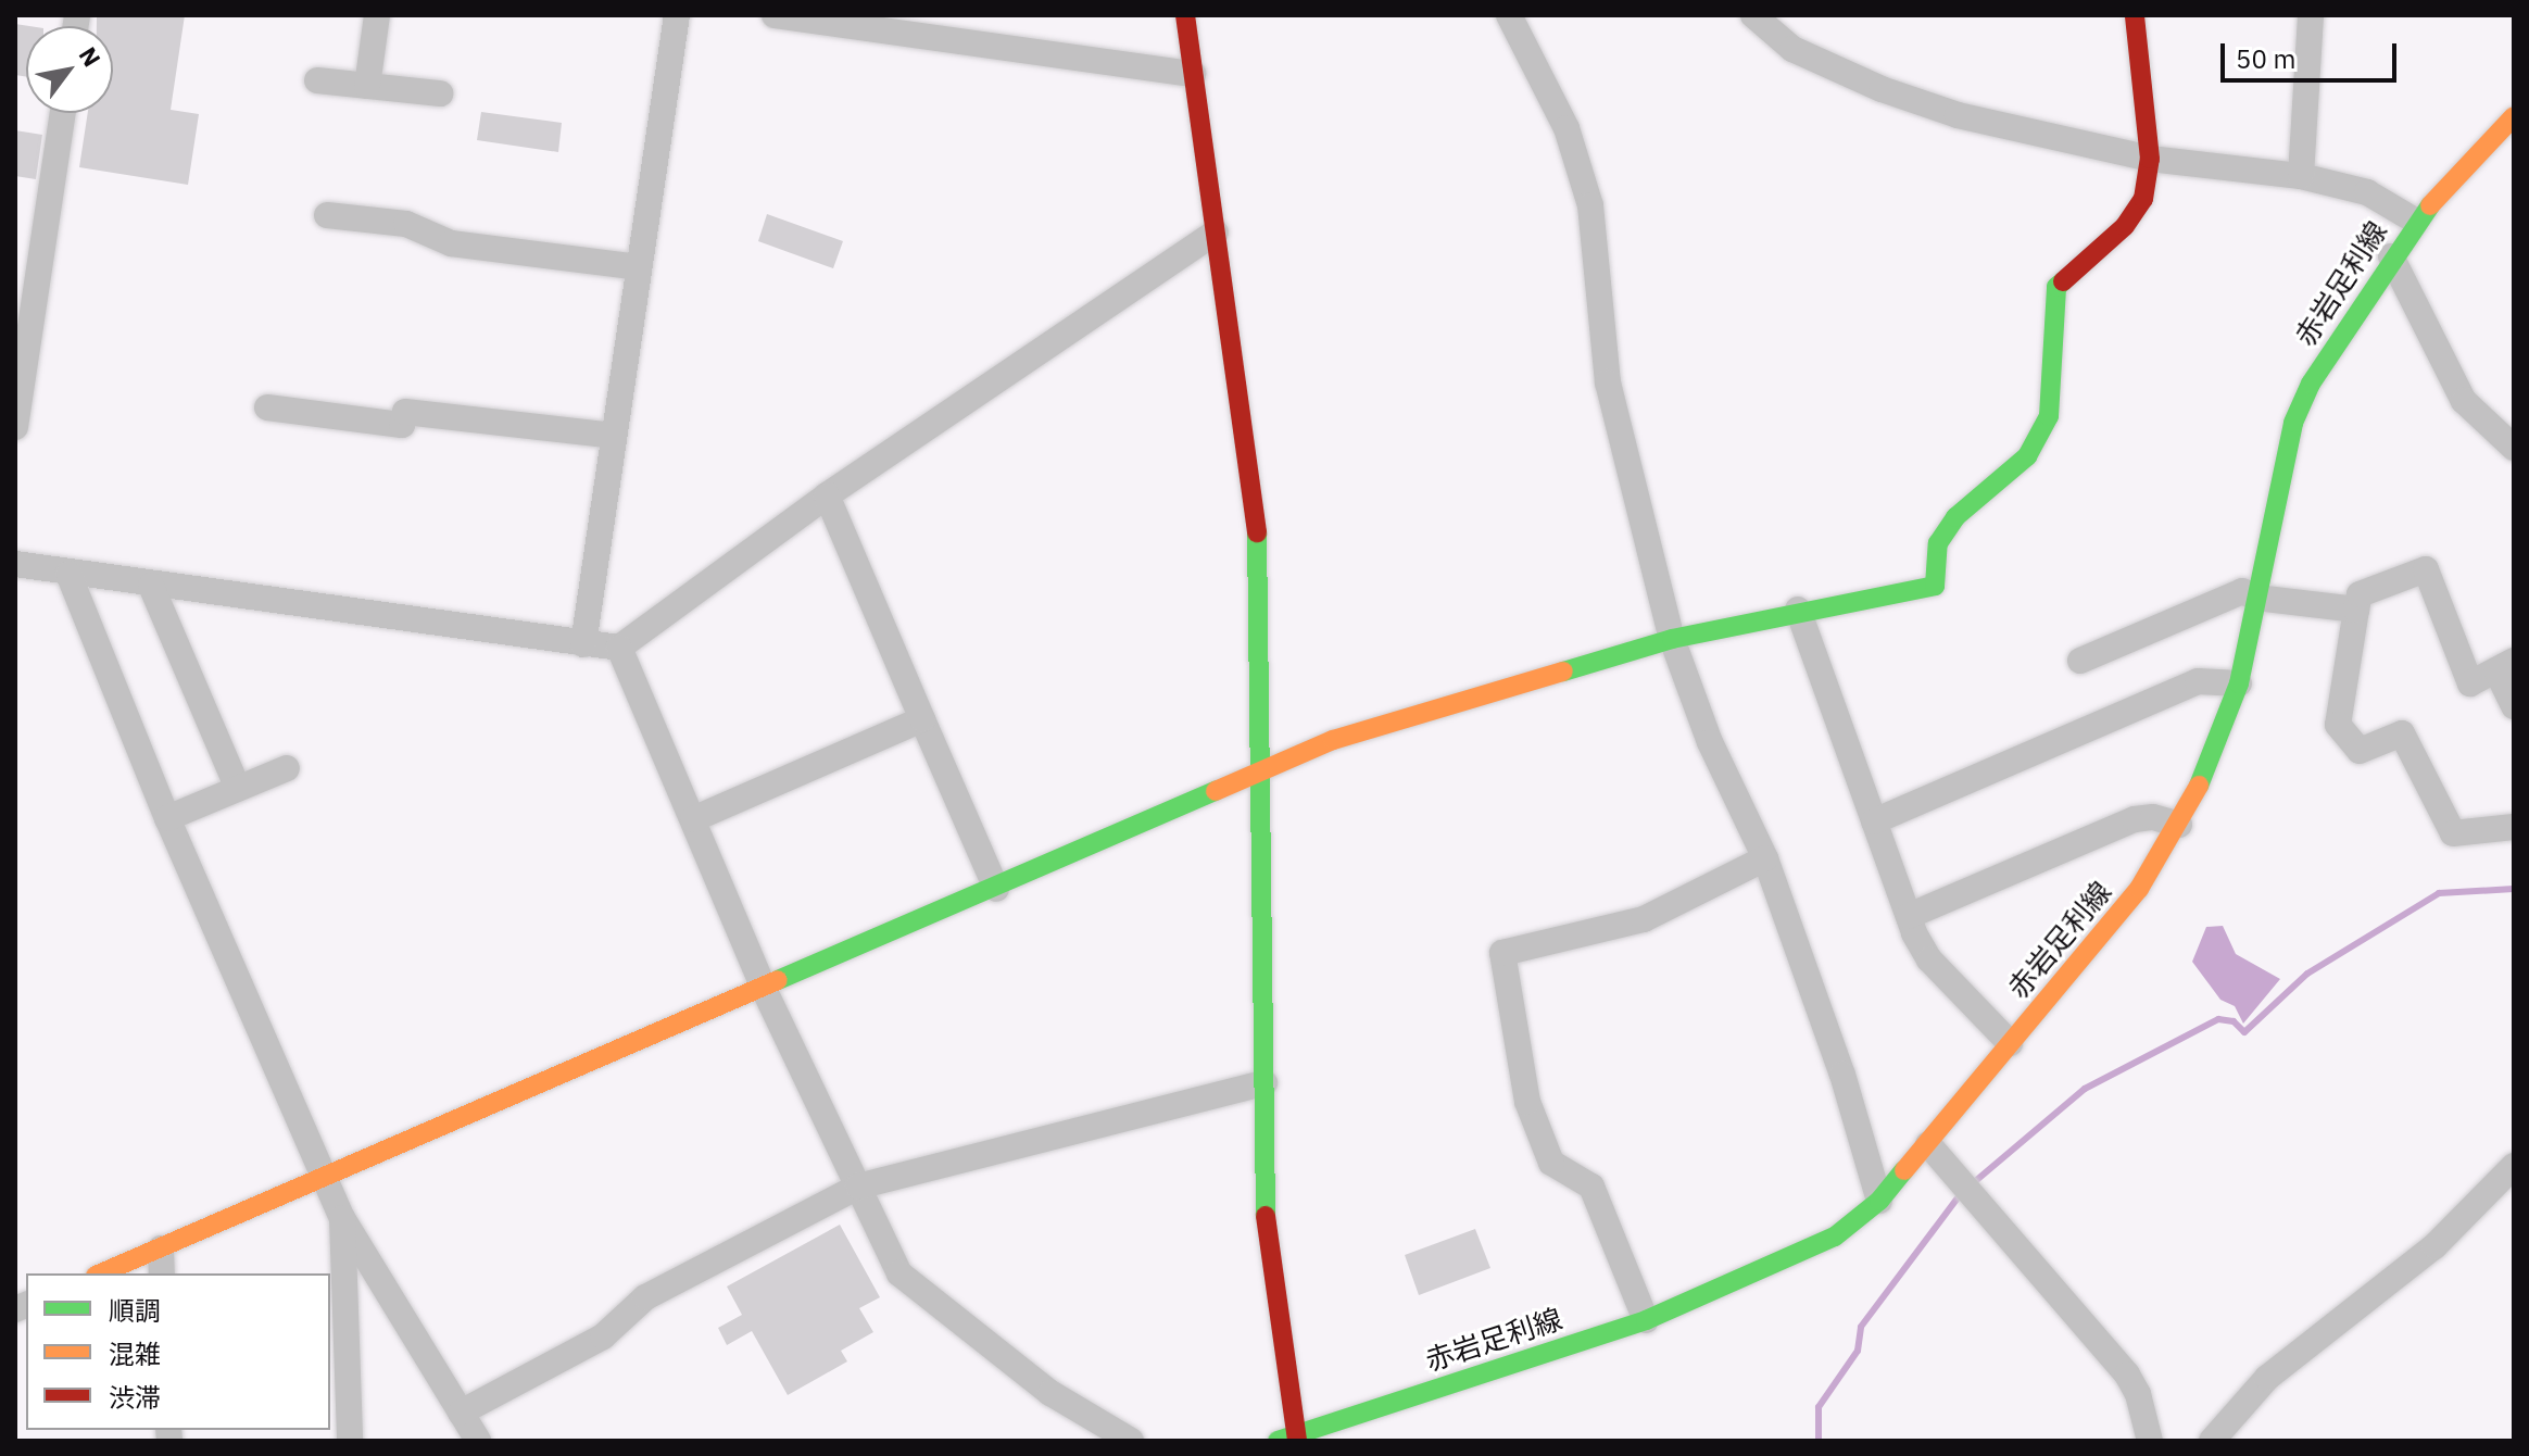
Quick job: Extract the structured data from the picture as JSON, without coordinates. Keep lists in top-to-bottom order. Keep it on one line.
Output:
{"streets":{"street":["赤岩足利線"]},"legend":["順調","混雑","渋滞"],"scale_bar":"50 m","north":"top right"}
